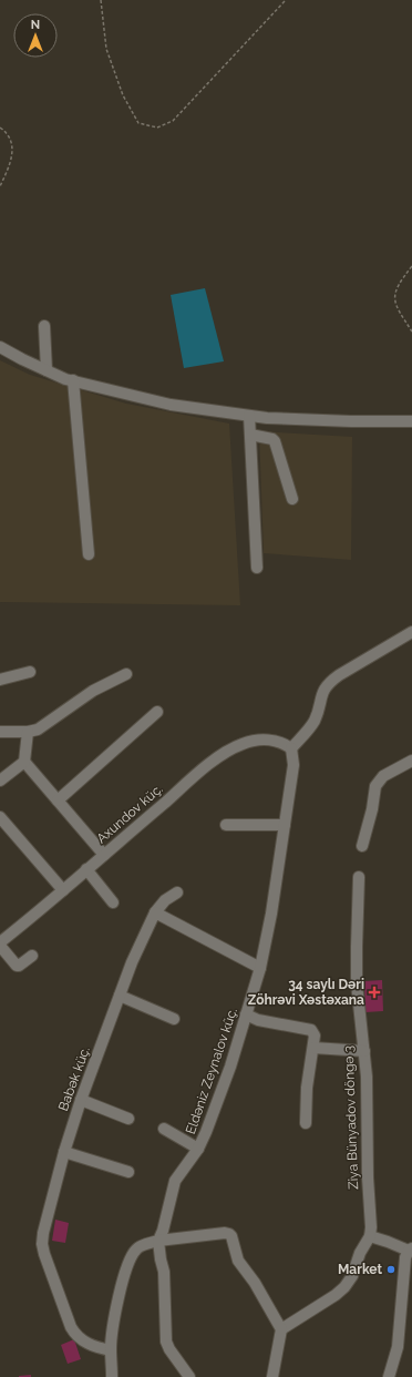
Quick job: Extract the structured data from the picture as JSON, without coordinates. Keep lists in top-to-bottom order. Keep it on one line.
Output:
{"streets":{"street":["Axundov küç.","Eldəniz Zeynalov küç.","Babək küç.","Ziya Bünyadov döngə 3"]},"crossings":[["Axundov küç.","Eldəniz Zeynalov küç."]],"places":{"health":["34 saylı Dəri Zöhrəvi Xəstəxana"],"other":["Market"]},"north":"top"}
